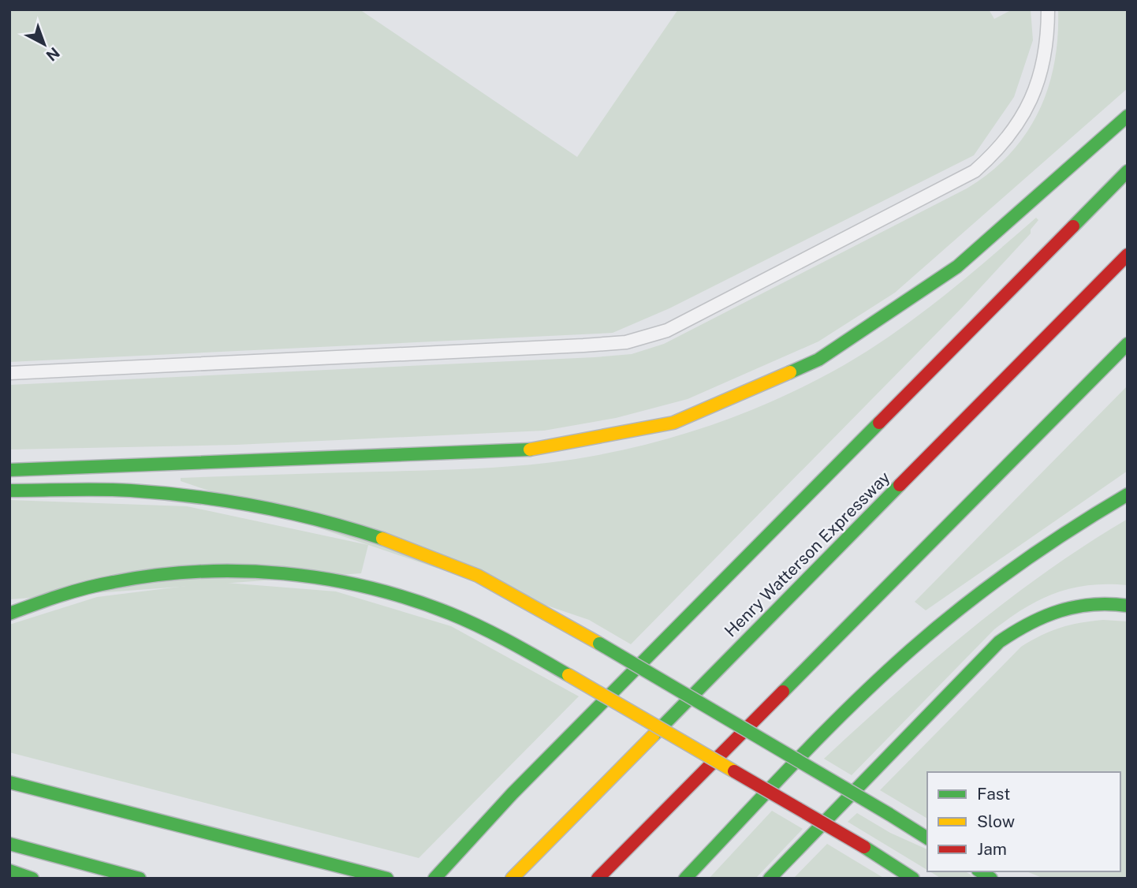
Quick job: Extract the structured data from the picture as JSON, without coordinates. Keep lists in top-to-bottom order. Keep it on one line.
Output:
{"streets":{"highway":["Henry Watterson Expressway"]},"legend":["Fast","Slow","Jam"],"north":"bottom right"}
